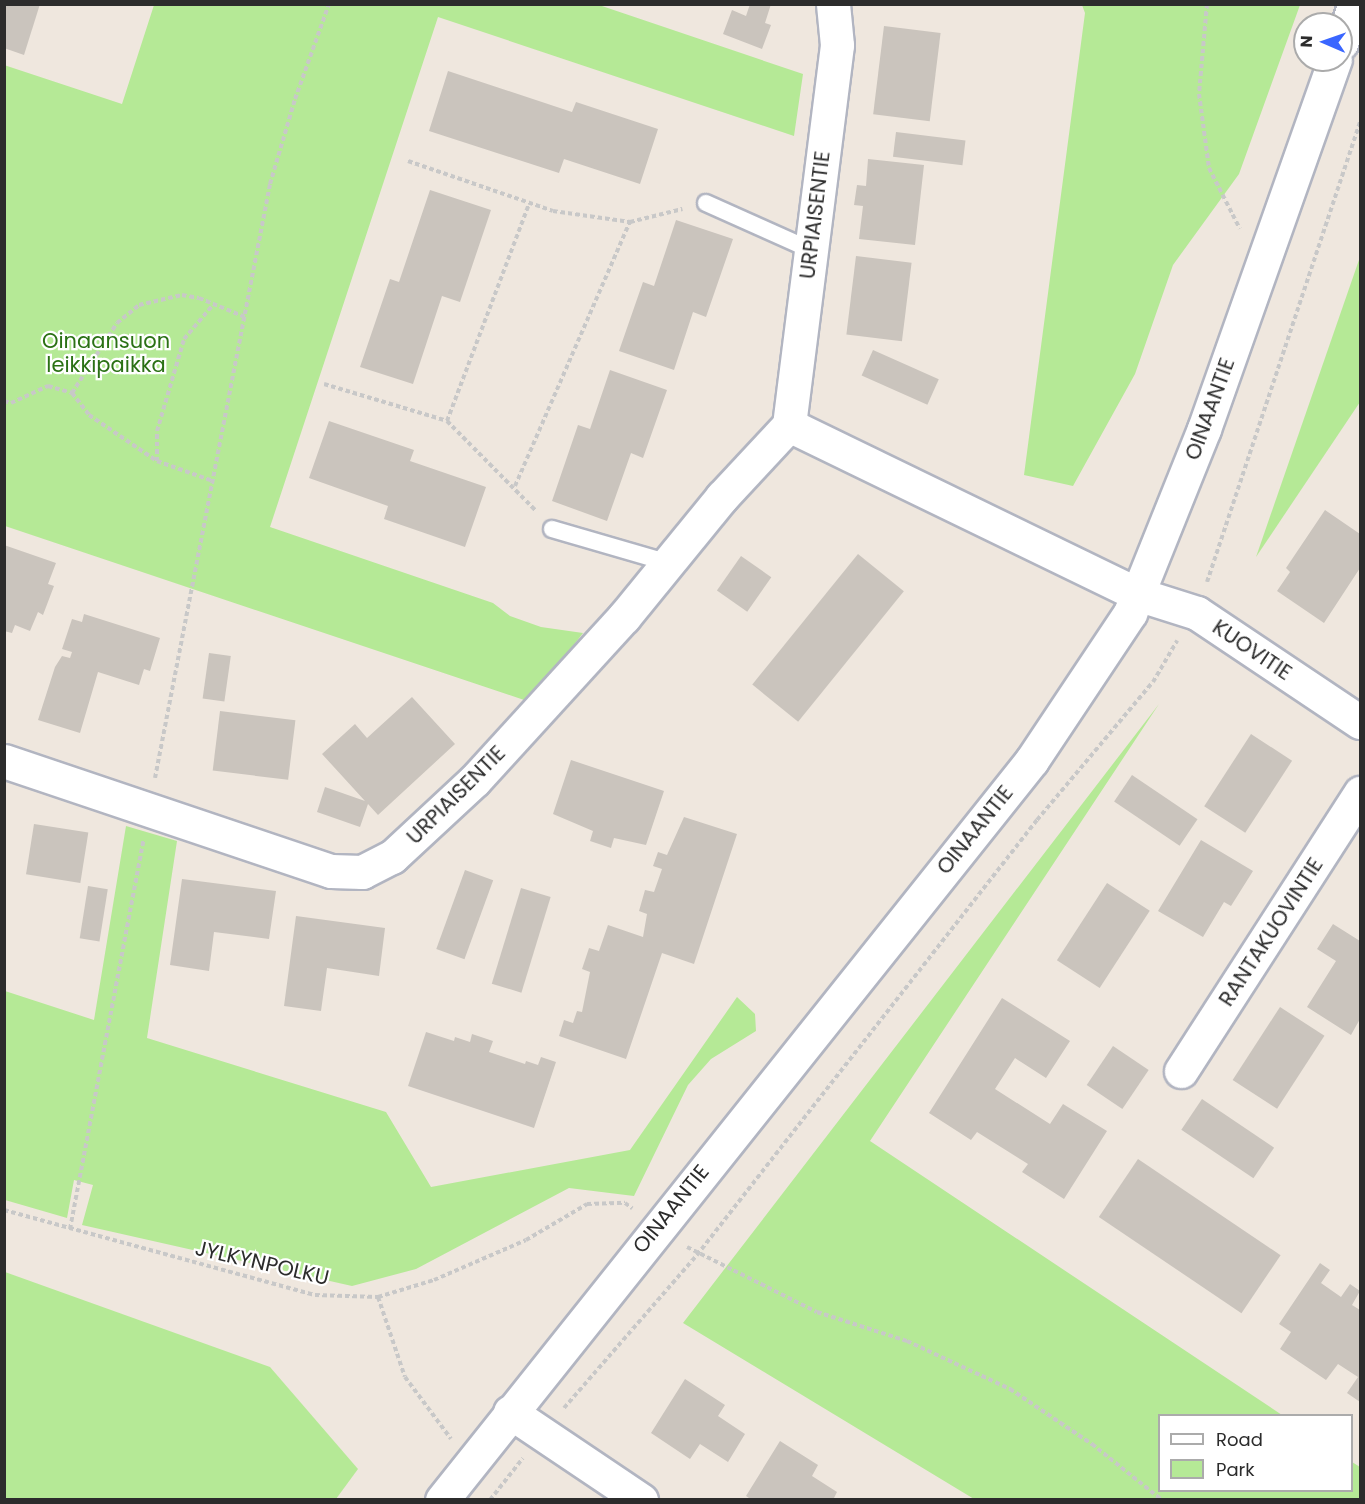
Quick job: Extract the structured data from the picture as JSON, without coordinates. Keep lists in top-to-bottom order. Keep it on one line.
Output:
{"streets":{"street":["URPIAISENTIE","OINAANTIE","KUOVITIE","RANTAKUOVINTIE"],"path":["JYLKYNPOLKU"]},"crossings":[["OINAANTIE","KUOVITIE"],["OINAANTIE","JYLKYNPOLKU"]],"parks":["Oinaansuon leikkipaikka"],"legend":["Road","Park"],"north":"left"}
